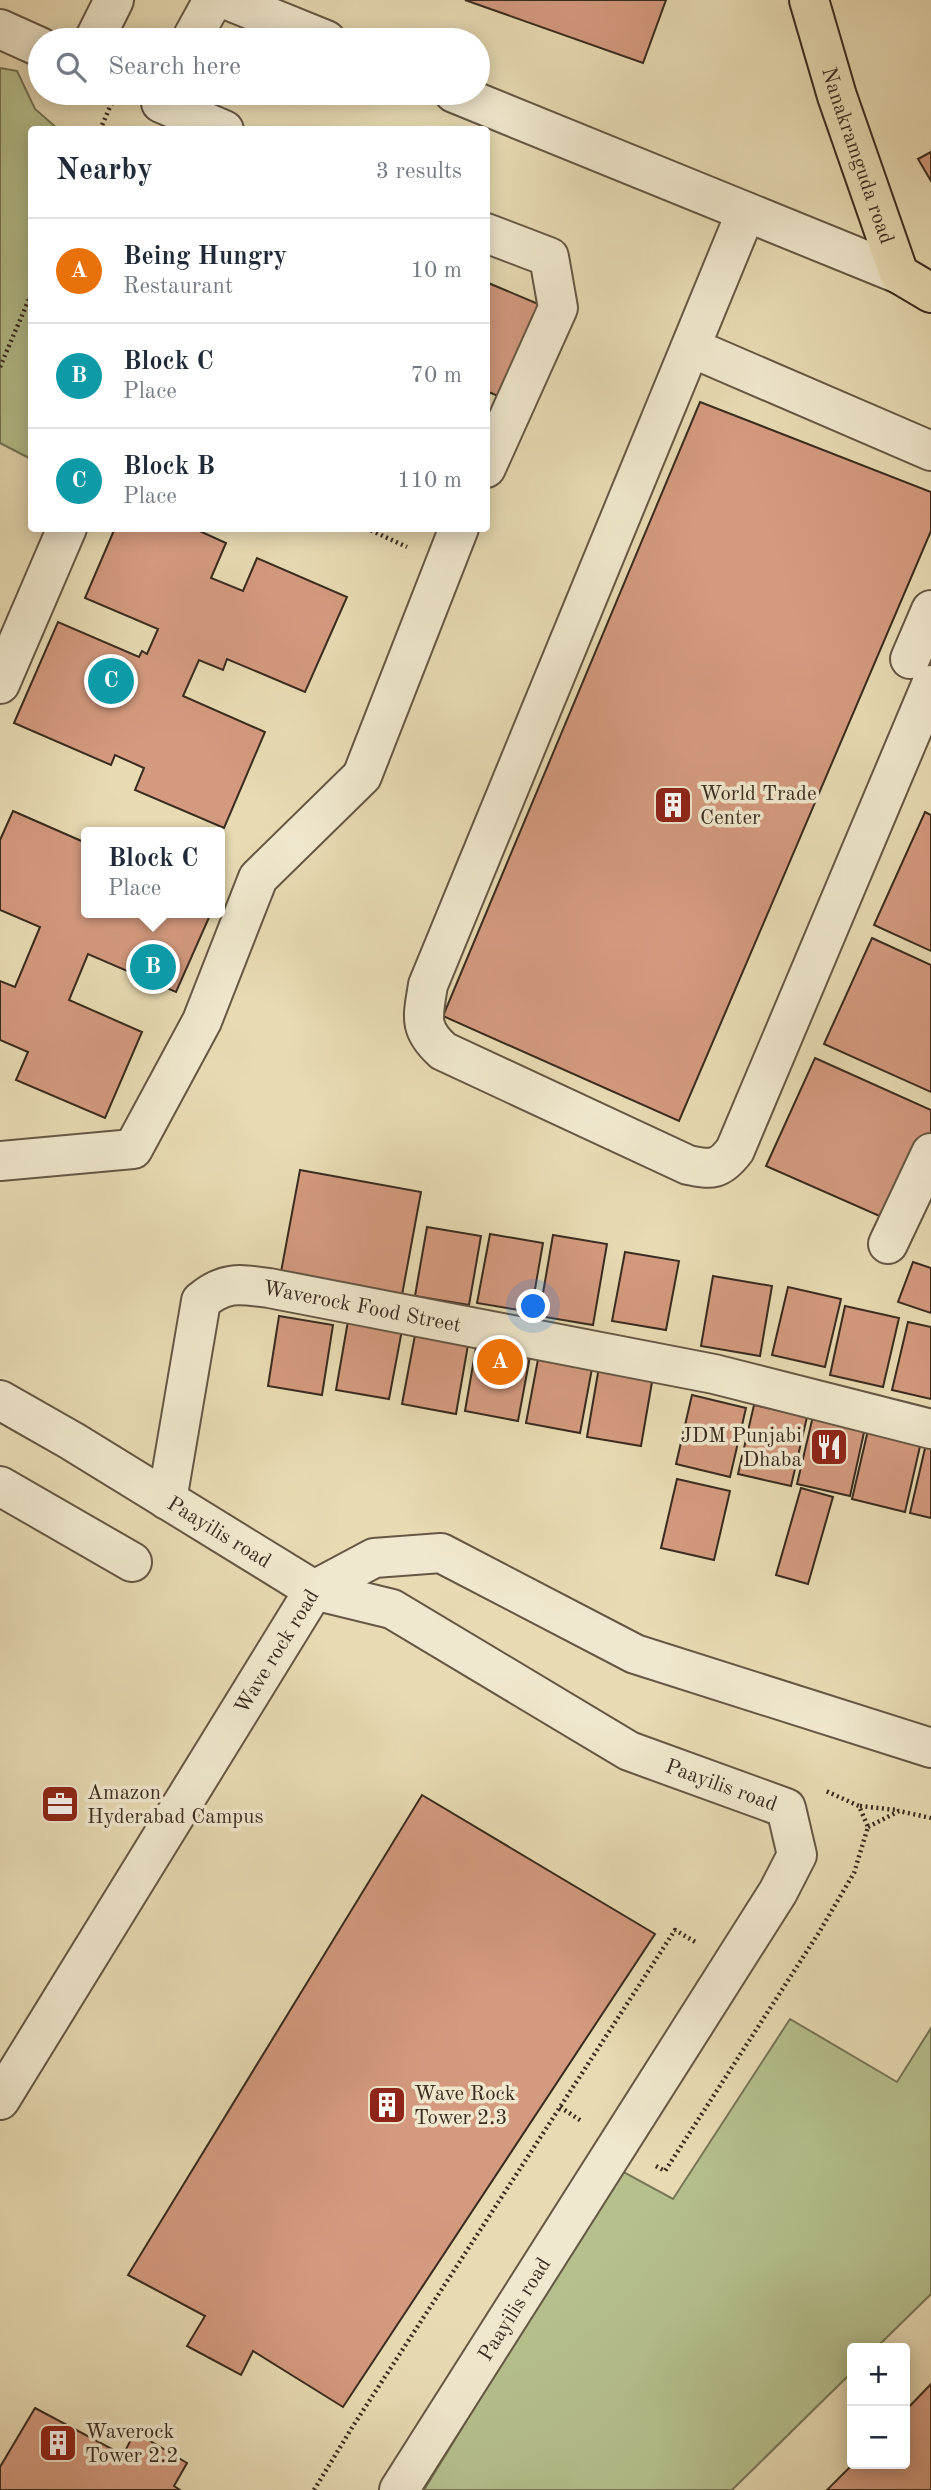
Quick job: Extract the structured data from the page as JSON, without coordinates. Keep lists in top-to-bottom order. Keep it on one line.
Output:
{"streets":{"main road":["Nanakramguda road"],"street":["Waverock Food Street","Paayilis road","Wave rock road"]},"crossings":[["Waverock Food Street","Paayilis road"],["Paayilis road","Wave rock road"]],"places":{"building":["World Trade Center","Wave Rock Tower 2.3","Waverock Tower 2.2"],"restaurant":["JDM Punjabi Dhaba"],"office":["Amazon Hyderabad Campus"]},"page":{"search":"Search here","heading":["Nearby","3 results"],"list":[{"mark":"A","name":"Being Hungry","note":"Restaurant","value":"10 m"},{"mark":"B","name":"Block C","note":"Place","value":"70 m"},{"mark":"C","name":"Block B","note":"Place","value":"110 m"}],"pins":["C","B","A"],"popup":["Block C","Place"],"map_buttons":["+","−"]}}
